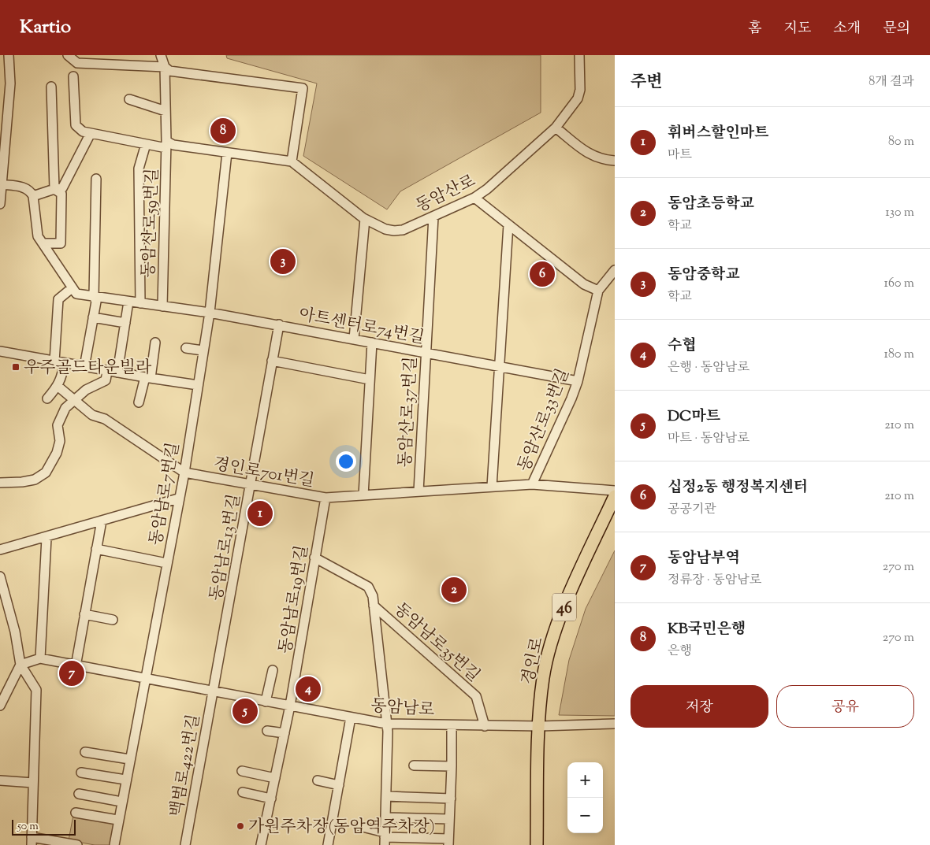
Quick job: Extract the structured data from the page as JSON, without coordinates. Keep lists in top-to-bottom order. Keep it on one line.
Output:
{"streets":{"main road":["46","경인로"],"street":["동암산로","동암산로59번길","아트센터로74번길","동암산로37번길","동암산로33번길","경인로701번길","동암남로7번길","동암남로13번길","동암남로19번길","동암남로35번길","동암남로","백범로422번길"]},"crossings":[["동암산로","동암산로37번길"],["동암산로59번길","아트센터로74번길"],["아트센터로74번길","동암산로37번길"],["아트센터로74번길","동암산로33번길"],["아트센터로74번길","동암남로7번길"],["아트센터로74번길","동암남로13번길"],["동암산로37번길","경인로701번길"],["동암산로33번길","경인로701번길"],["경인로701번길","동암남로7번길"],["경인로701번길","동암남로13번길"],["경인로701번길","동암남로19번길"],["동암남로7번길","동암남로"],["동암남로13번길","동암남로"],["동암남로13번길","백범로422번길"],["동암남로19번길","동암남로"],["동암남로35번길","동암남로"],["경인로","동암남로"],["동암남로","백범로422번길"]],"places":{"transit":["우주골드타운빌라"],"other":["가원주차장(동암역주차장)"]},"scale_bar":"50 m","page":{"header":"Kartio","nav":["홈","지도","소개","문의"],"heading":["주변","8개 결과"],"list":[{"mark":"1","name":"휘버스할인마트","note":"마트","value":"80 m"},{"mark":"2","name":"동암초등학교","note":"학교","value":"130 m"},{"mark":"3","name":"동암중학교","note":"학교","value":"160 m"},{"mark":"4","name":"수협","note":"은행 · 동암남로","value":"180 m"},{"mark":"5","name":"DC마트","note":"마트 · 동암남로","value":"210 m"},{"mark":"6","name":"십정2동 행정복지센터","note":"공공기관","value":"210 m"},{"mark":"7","name":"동암남부역","note":"정류장 · 동암남로","value":"270 m"},{"mark":"8","name":"KB국민은행","note":"은행","value":"270 m"}],"pins":["8","3","6","1","2","7","4","5"],"buttons":["저장","공유"],"map_buttons":["+","−"],"scale":"50 m"}}
